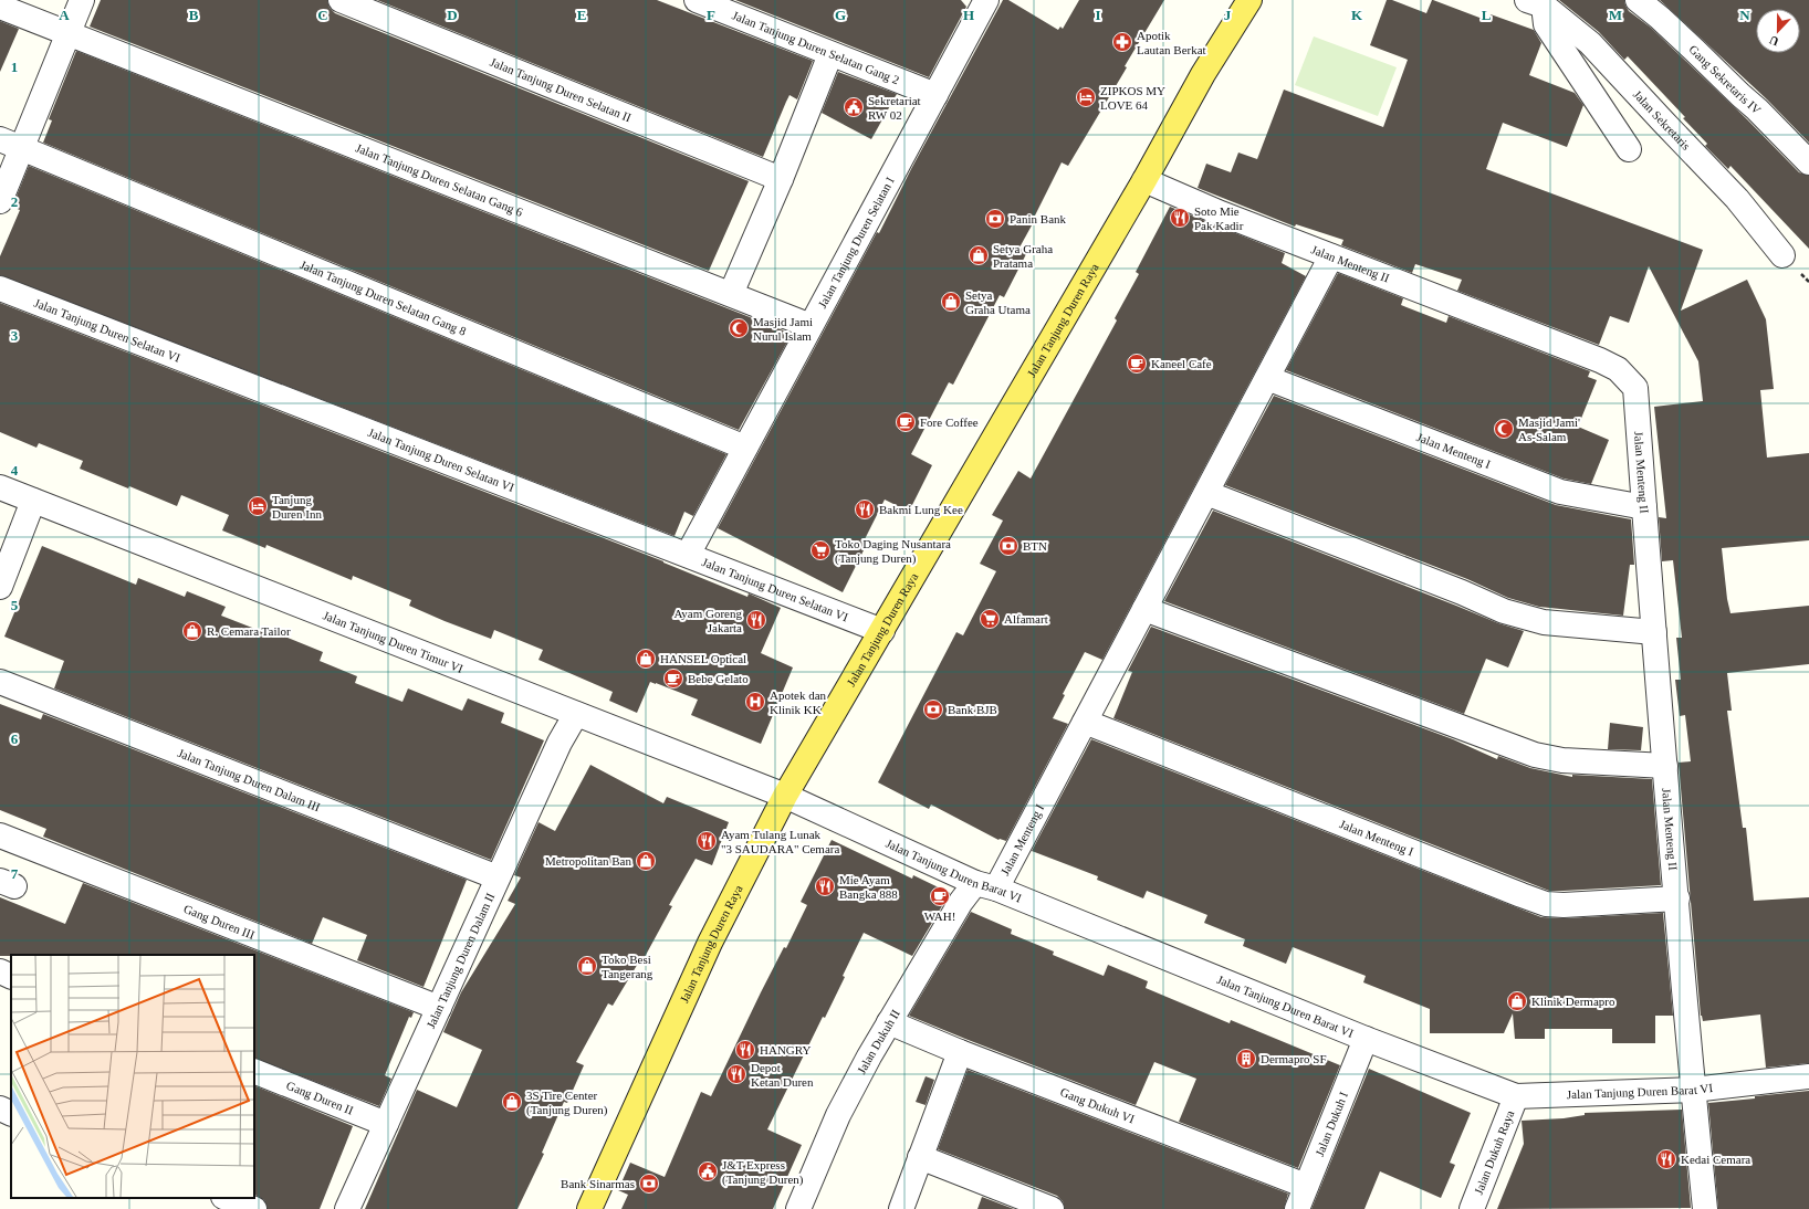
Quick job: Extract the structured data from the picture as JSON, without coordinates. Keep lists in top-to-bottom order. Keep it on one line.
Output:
{"streets":{"main road":["Jalan Tanjung Duren Raya"],"street":["Jalan Tanjung Duren Selatan Gang 2","Gang Sekretaris IV","Jalan Tanjung Duren Selatan II","Jalan Sekretaris","Jalan Tanjung Duren Selatan Gang 6","Jalan Tanjung Duren Selatan I","Jalan Menteng II","Jalan Tanjung Duren Selatan Gang 8","Jalan Tanjung Duren Selatan VI","Jalan Menteng I","Jalan Tanjung Duren Timur VI","Jalan Tanjung Duren Dalam III","Jalan Tanjung Duren Barat VI","Gang Duren III","Jalan Tanjung Duren Dalam II","Jalan Dukuh II","Gang Duren II","Gang Dukuh VI","Jalan Dukuh I","Jalan Dukuh Raya"]},"crossings":[["Jalan Tanjung Duren Selatan Gang 2","Jalan Tanjung Duren Selatan I"],["Jalan Tanjung Duren Selatan Gang 6","Jalan Tanjung Duren Selatan I"],["Jalan Tanjung Duren Selatan I","Jalan Tanjung Duren Selatan Gang 8"],["Jalan Tanjung Duren Selatan I","Jalan Tanjung Duren Selatan VI"],["Jalan Menteng II","Jalan Tanjung Duren Raya"],["Jalan Menteng II","Jalan Menteng I"],["Jalan Menteng II","Jalan Tanjung Duren Barat VI"],["Jalan Tanjung Duren Raya","Jalan Tanjung Duren Selatan VI"],["Jalan Tanjung Duren Raya","Jalan Tanjung Duren Timur VI"],["Jalan Tanjung Duren Raya","Jalan Tanjung Duren Barat VI"],["Jalan Menteng I","Jalan Tanjung Duren Barat VI"],["Jalan Menteng I","Jalan Dukuh II"],["Jalan Tanjung Duren Timur VI","Jalan Tanjung Duren Barat VI"],["Jalan Tanjung Duren Timur VI","Jalan Tanjung Duren Dalam II"],["Jalan Tanjung Duren Dalam III","Jalan Tanjung Duren Dalam II"],["Jalan Tanjung Duren Barat VI","Jalan Dukuh II"],["Jalan Tanjung Duren Barat VI","Jalan Dukuh I"],["Jalan Tanjung Duren Barat VI","Jalan Dukuh Raya"],["Gang Duren III","Jalan Tanjung Duren Dalam II"],["Jalan Tanjung Duren Dalam II","Gang Duren II"],["Jalan Dukuh II","Gang Dukuh VI"],["Gang Dukuh VI","Jalan Dukuh I"]],"places":{"pharmacy":["Apotik Lautan Berkat"],"hotel":["ZIPKOS MY LOVE 64","Tanjung Duren Inn"],"public building":["Sekretariat RW 02","J&T Express (Tanjung Duren)"],"restaurant":["Soto Mie Pak Kadir","Bakmi Lung Kee","Ayam Goreng Jakarta","Ayam Tulang Lunak \"3 SAUDARA\" Cemara","Mie Ayam Bangka 888","HANGRY","Depot Ketan Duren","Kedai Cemara"],"bank":["Panin Bank","BTN","Bank BJB","Bank Sinarmas"],"shop":["Setya Graha Pratama","Setya Graha Utama","R. Cemara Tailor","HANSEL Optical","Metropolitan Ban","Toko Besi Tangerang","Klinik Dermapro","3S Tire Center (Tanjung Duren)"],"mosque":["Masjid Jami Nurul Islam","Masjid Jami' As-Salam"],"cafe":["Kaneel Cafe","Fore Coffee","Bebe Gelato","WAH!"],"supermarket":["Toko Daging Nusantara (Tanjung Duren)","Alfamart"],"hospital":["Apotek dan Klinik KK"],"building":["Dermapro SF"]},"north":"bottom","grid":{"columns":["A","B","C","D","E","F","G","H","I","J","K","L","M","N"],"rows":["1","2","3","4","5","6","7"]}}
